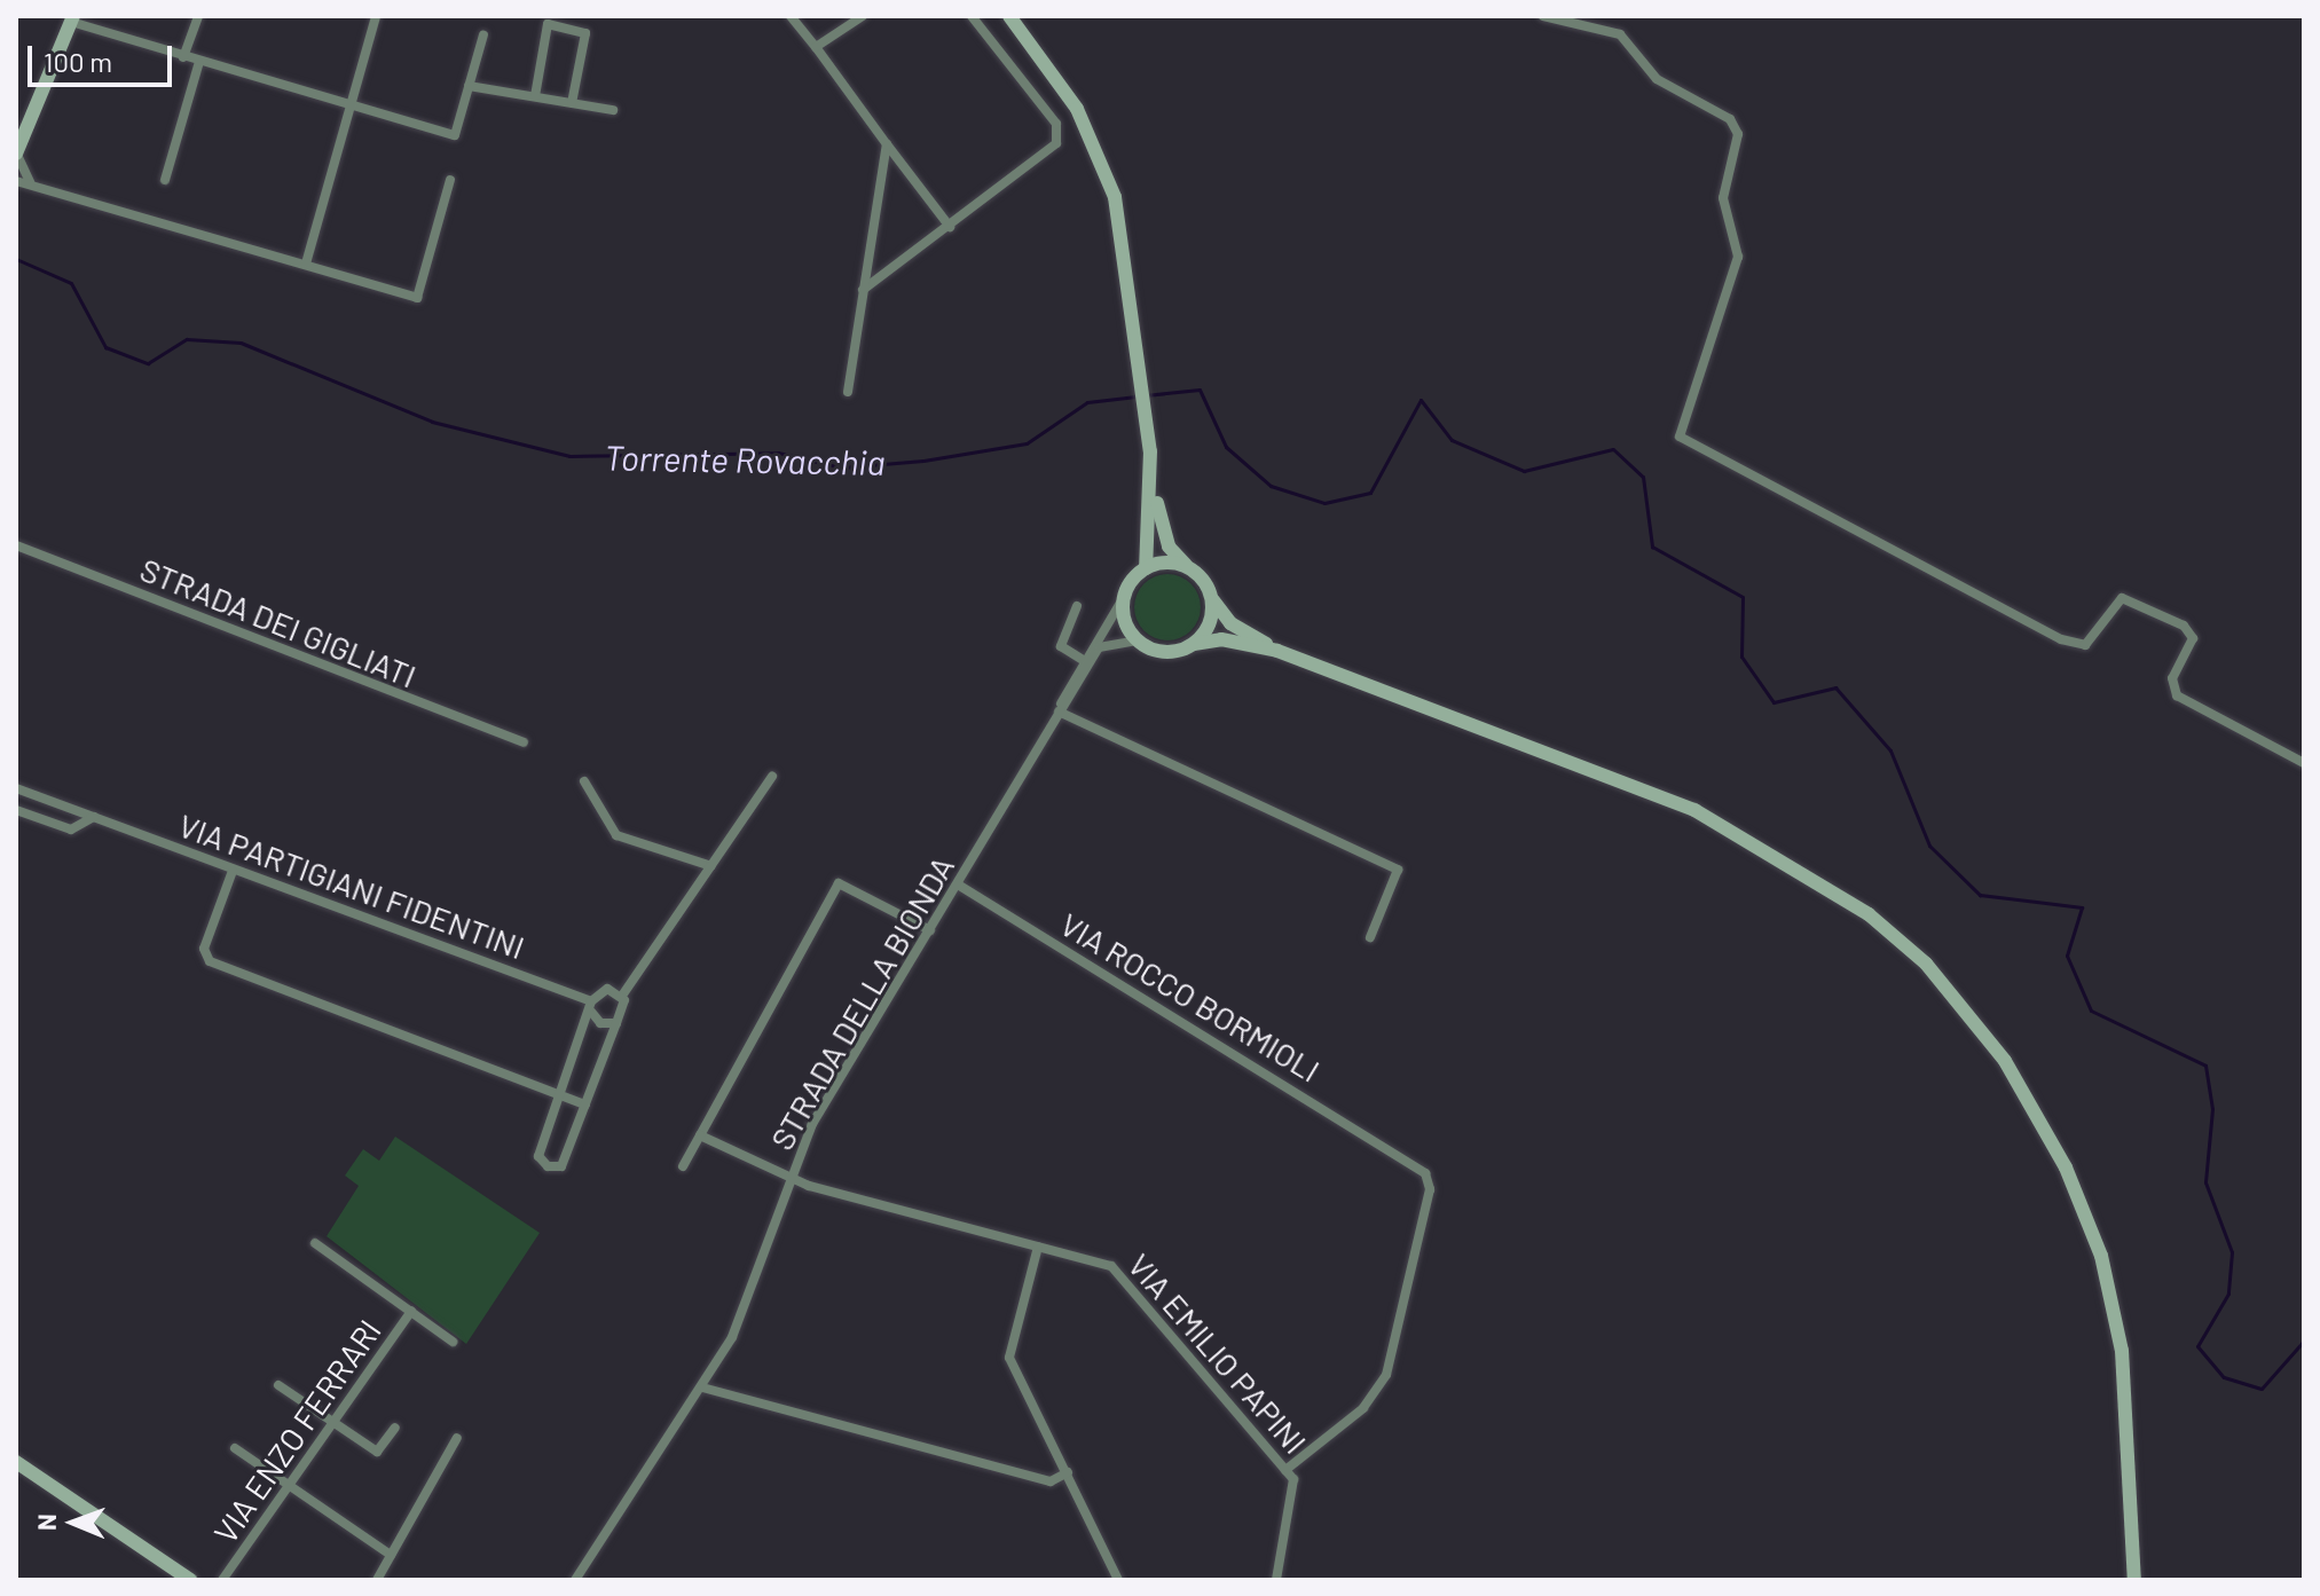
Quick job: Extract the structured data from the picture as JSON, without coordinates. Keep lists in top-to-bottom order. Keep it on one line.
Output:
{"streets":{"street":["STRADA DEI GIGLIATI","VIA PARTIGIANI FIDENTINI","VIA ROCCO BORMIOLI","STRADA DELLA BIONDA","VIA EMILIO PAPINI","VIA ENZO FERRARI"]},"crossings":[["VIA ROCCO BORMIOLI","STRADA DELLA BIONDA"],["VIA ROCCO BORMIOLI","VIA EMILIO PAPINI"],["STRADA DELLA BIONDA","VIA EMILIO PAPINI"]],"water":["Torrente Rovacchia"],"scale_bar":"100 m","north":"left"}
